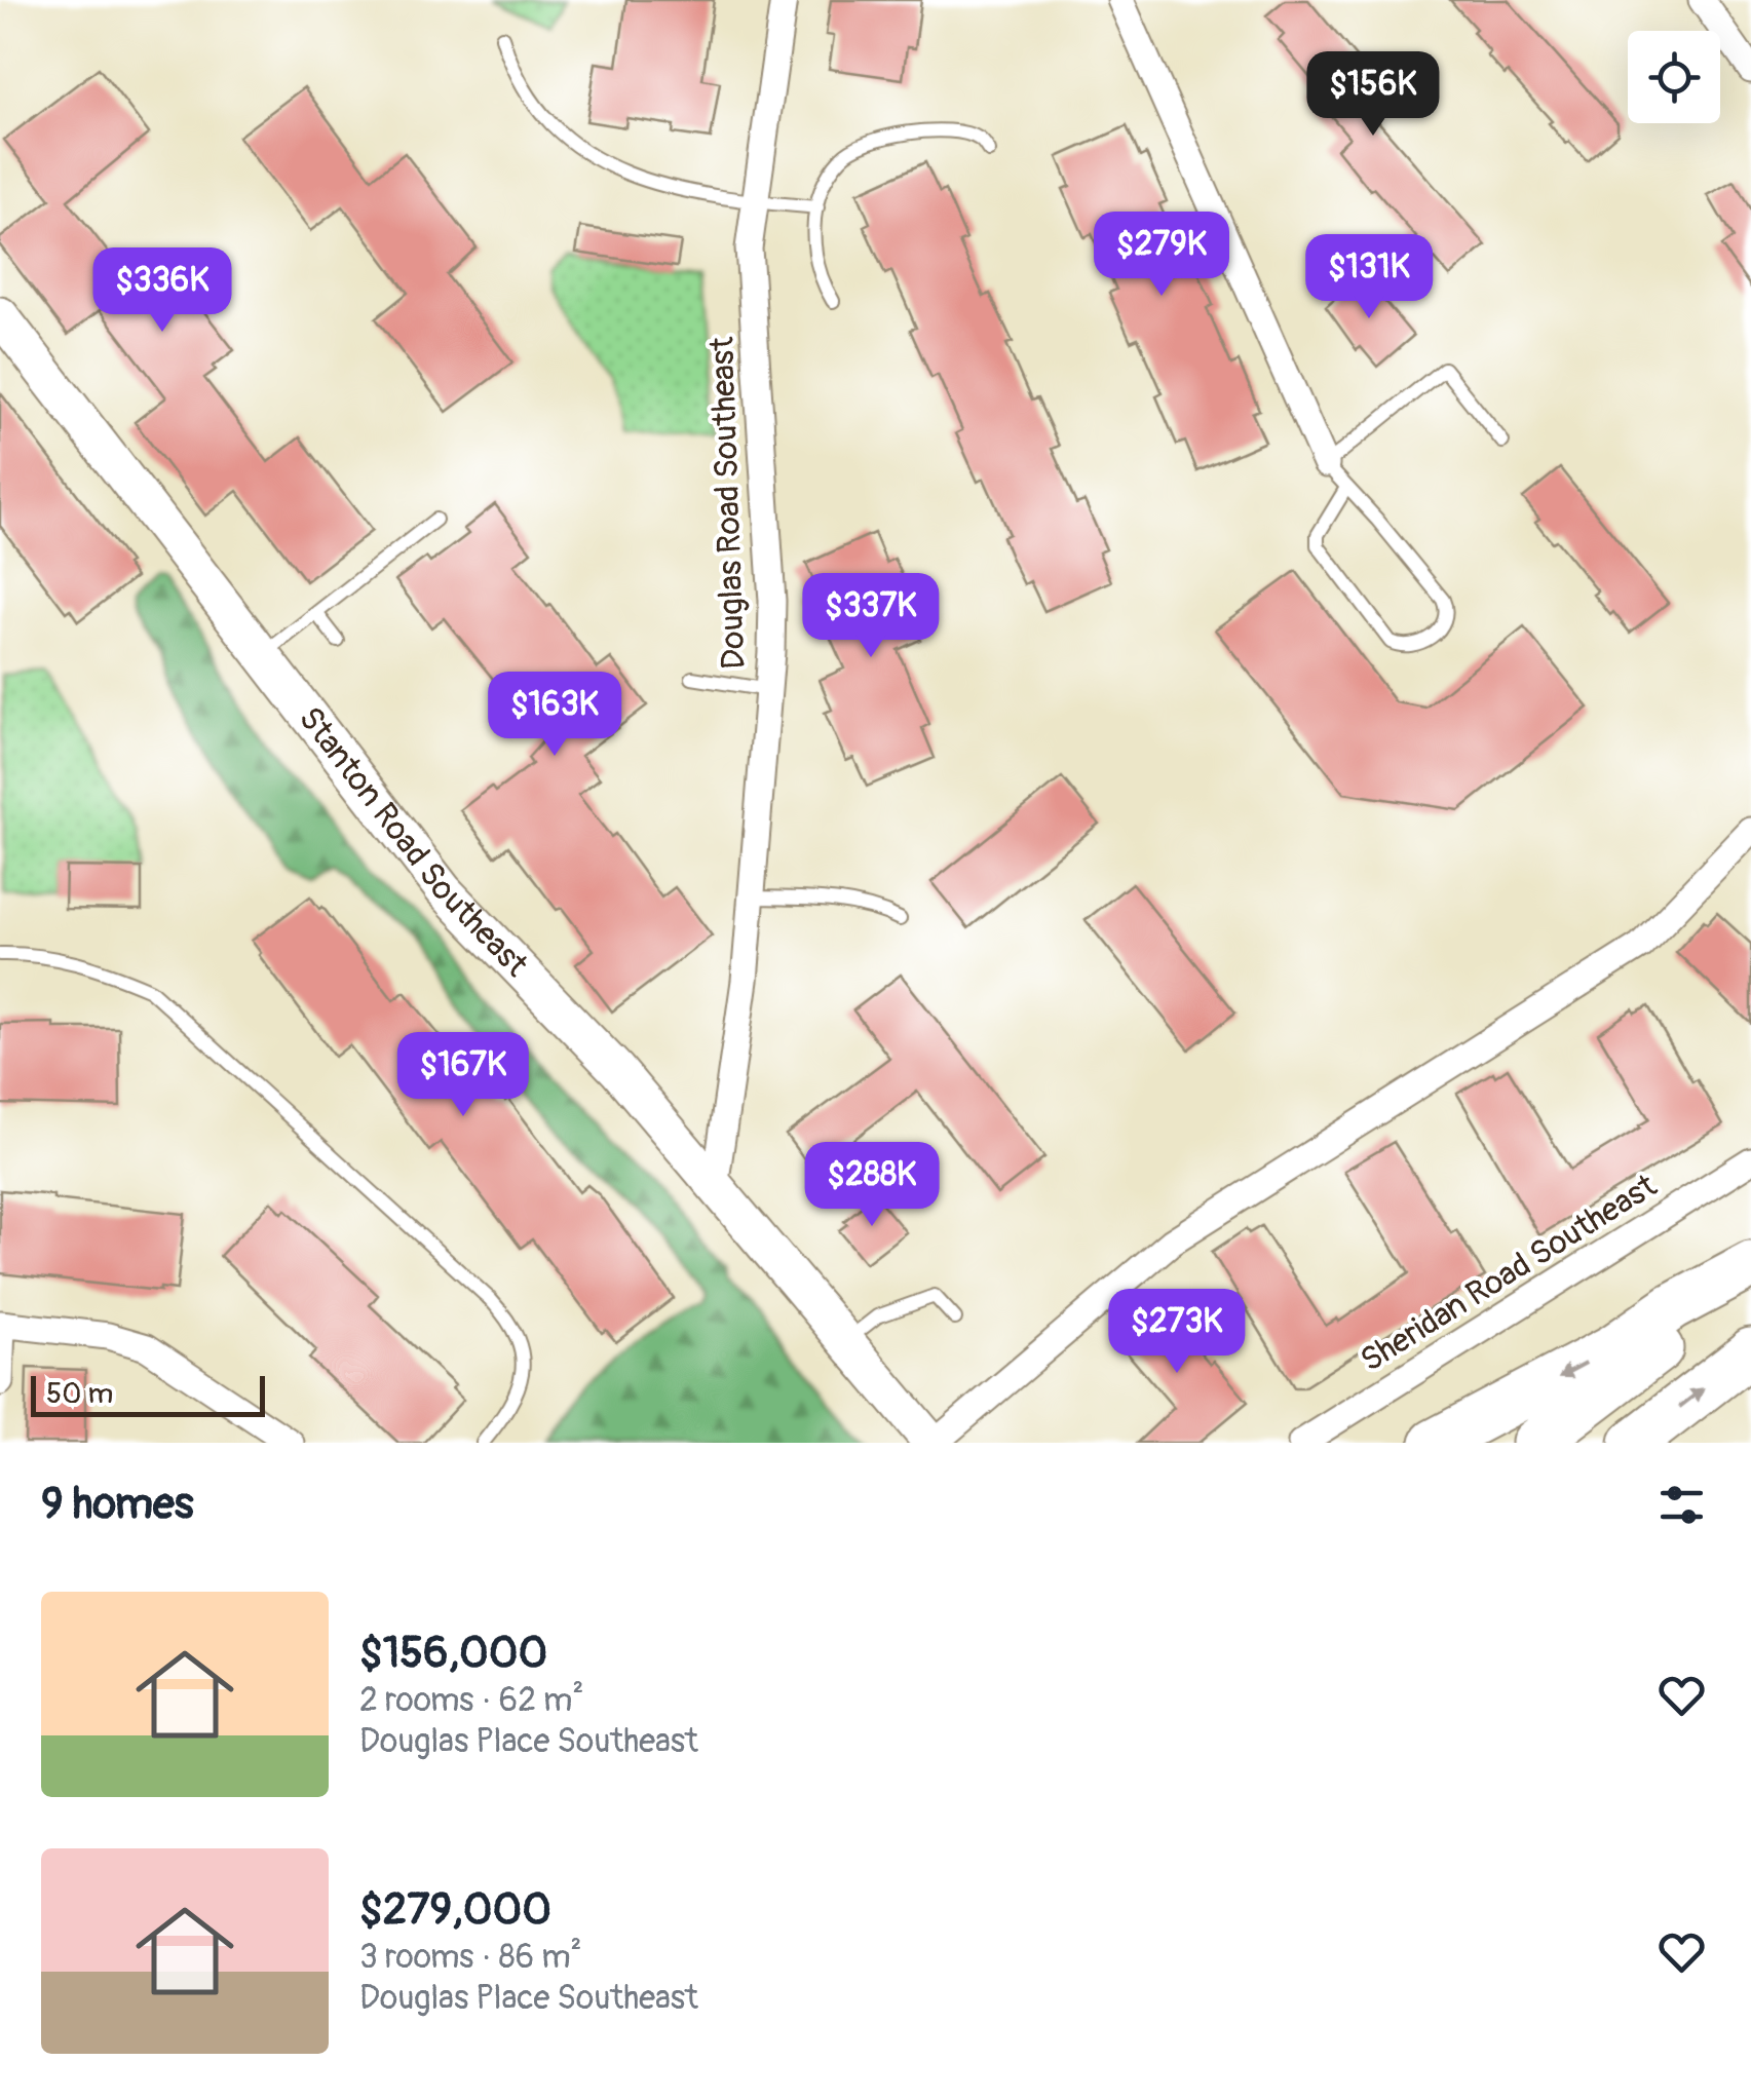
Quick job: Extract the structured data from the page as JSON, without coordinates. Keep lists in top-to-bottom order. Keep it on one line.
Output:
{"streets":{"street":["Douglas Road Southeast","Stanton Road Southeast","Sheridan Road Southeast"]},"crossings":[["Douglas Road Southeast","Stanton Road Southeast"]],"scale_bar":"50 m","page":{"price":["$156K","$279K","$131K","$336K","$337K","$163K","$167K","$288K","$273K"],"scale":"50 m","heading":"9 homes","list":[{"name":"$156,000","note":"2 rooms · 62 m² · Douglas Place Southeast"},{"name":"$279,000","note":"3 rooms · 86 m² · Douglas Place Southeast"}]}}
